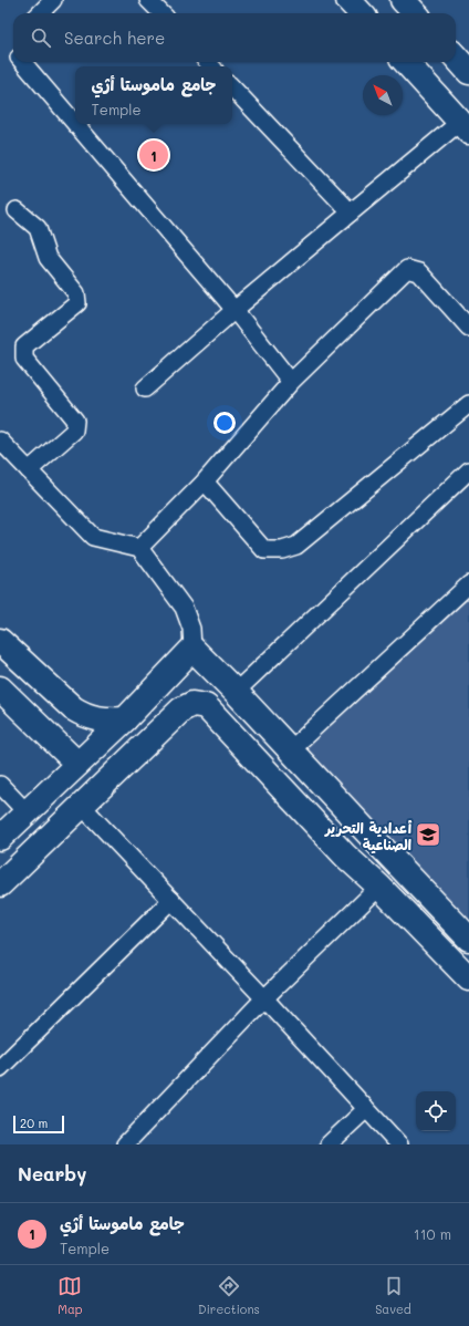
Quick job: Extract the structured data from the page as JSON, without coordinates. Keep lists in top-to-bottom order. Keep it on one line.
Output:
{"places":{"school or university":["أعدادية التحرير الصناعية"]},"scale_bar":"20 m","north":"top left","page":{"search":"Search here","popup":["جامع ماموستا أژي","Temple"],"pins":"1","scale":"20 m","heading":"Nearby","list":[{"mark":"1","name":"جامع ماموستا أژي","note":"Temple","value":"110 m"}],"nav":["Map","Directions","Saved"]}}
